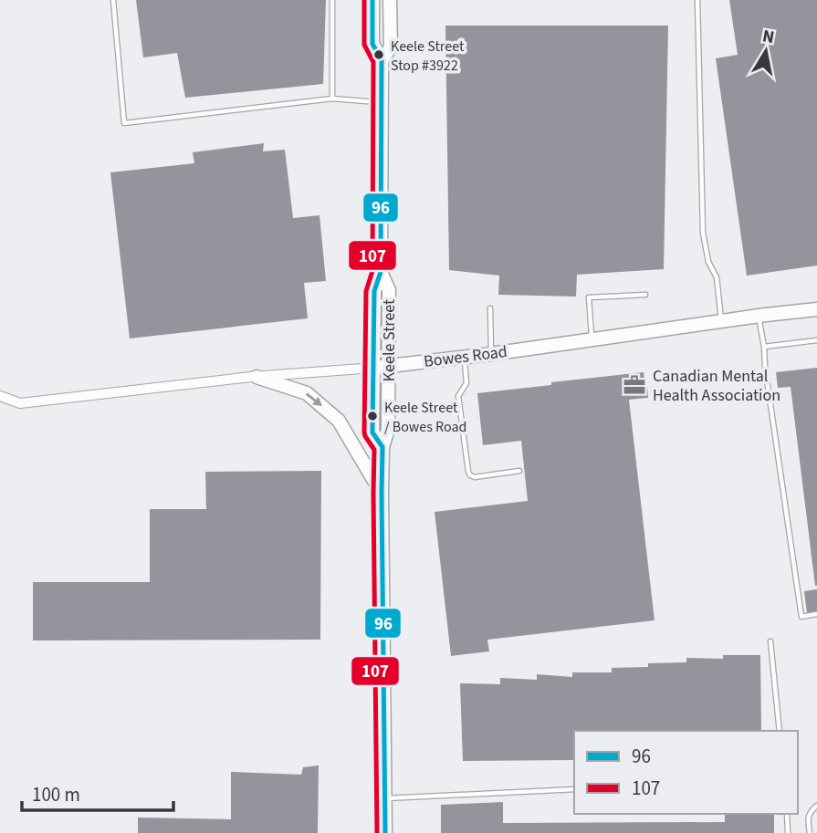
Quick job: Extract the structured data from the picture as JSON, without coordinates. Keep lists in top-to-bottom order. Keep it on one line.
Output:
{"streets":{"main road":["Keele Street","Bowes Road"]},"crossings":[["Keele Street","Bowes Road"]],"places":{"other":["Keele Street Stop #3922","Keele Street / Bowes Road"],"office":["Canadian Mental Health Association"]},"lines":["transit line 96","transit line 107"],"legend":["96","107"],"scale_bar":"100 m","north":"top"}
